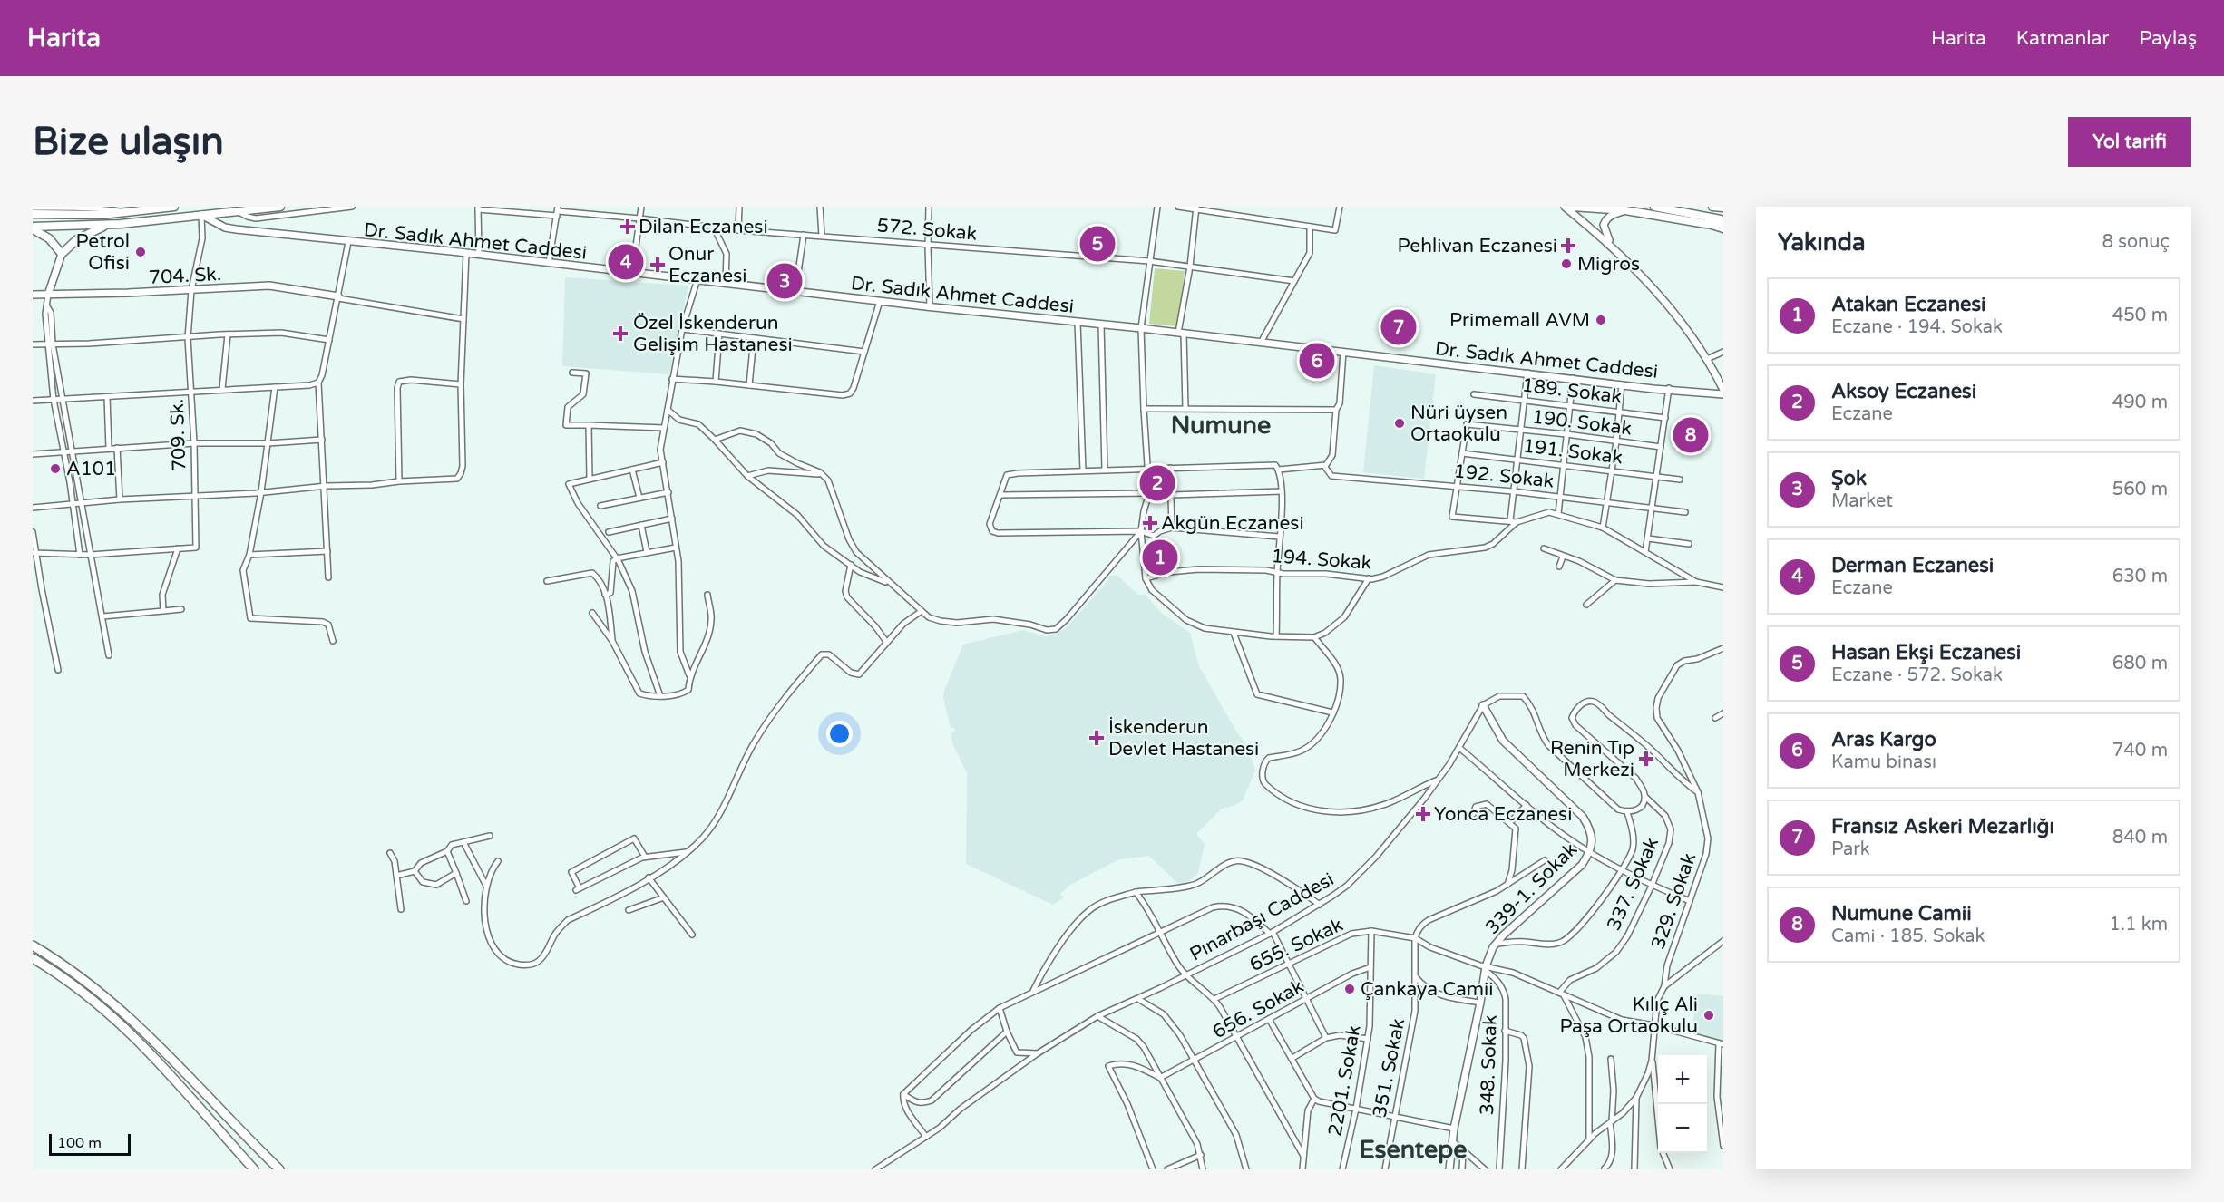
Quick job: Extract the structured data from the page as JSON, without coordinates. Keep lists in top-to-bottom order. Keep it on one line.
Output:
{"streets":{"street":["572. Sokak","Dr. Sadık Ahmet Caddesi","704. Sk.","189. Sokak","190. Sokak","709. Sk.","191. Sokak","192. Sokak","194. Sokak","337. Sokak","339-1. Sokak","329. Sokak","Pınarbaşı Caddesi","655. Sokak","656. Sokak","348. Sokak","351. Sokak","2201. Sokak"]},"crossings":[["Dr. Sadık Ahmet Caddesi","709. Sk."],["704. Sk.","709. Sk."],["190. Sokak","191. Sokak"],["337. Sokak","655. Sokak"],["339-1. Sokak","Pınarbaşı Caddesi"],["339-1. Sokak","655. Sokak"],["339-1. Sokak","348. Sokak"],["329. Sokak","655. Sokak"],["655. Sokak","348. Sokak"],["655. Sokak","351. Sokak"],["655. Sokak","2201. Sokak"],["656. Sokak","2201. Sokak"]],"districts":["Numune","Esentepe"],"places":{"health":["Dilan Eczanesi","Pehlivan Eczanesi","Onur Eczanesi","Özel İskenderun Gelişim Hastanesi","Akgün Eczanesi","İskenderun Devlet Hastanesi","Renin Tıp Merkezi","Yonca Eczanesi"],"other":["Petrol Ofisi","Migros","Primemall AVM","Nüri üysen Ortaokulu","A101","Çankaya Camii","Kılıç Ali Paşa Ortaokulu"]},"scale_bar":"100 m","page":{"header":"Harita","nav":["Harita","Katmanlar","Paylaş"],"buttons":"Yol tarifi","title":"Bize ulaşın","heading":["Yakında","8 sonuç"],"pins":["5","4","3","7","6","8","2","1"],"list":[{"mark":"1","name":"Atakan Eczanesi","note":"Eczane · 194. Sokak","value":"450 m"},{"mark":"2","name":"Aksoy Eczanesi","note":"Eczane","value":"490 m"},{"mark":"3","name":"Şok","note":"Market","value":"560 m"},{"mark":"4","name":"Derman Eczanesi","note":"Eczane","value":"630 m"},{"mark":"5","name":"Hasan Ekşi Eczanesi","note":"Eczane · 572. Sokak","value":"680 m"},{"mark":"6","name":"Aras Kargo","note":"Kamu binası","value":"740 m"},{"mark":"7","name":"Fransız Askeri Mezarlığı","note":"Park","value":"840 m"},{"mark":"8","name":"Numune Camii","note":"Cami · 185. Sokak","value":"1.1 km"}],"map_buttons":["+","−"],"scale":"100 m"}}
